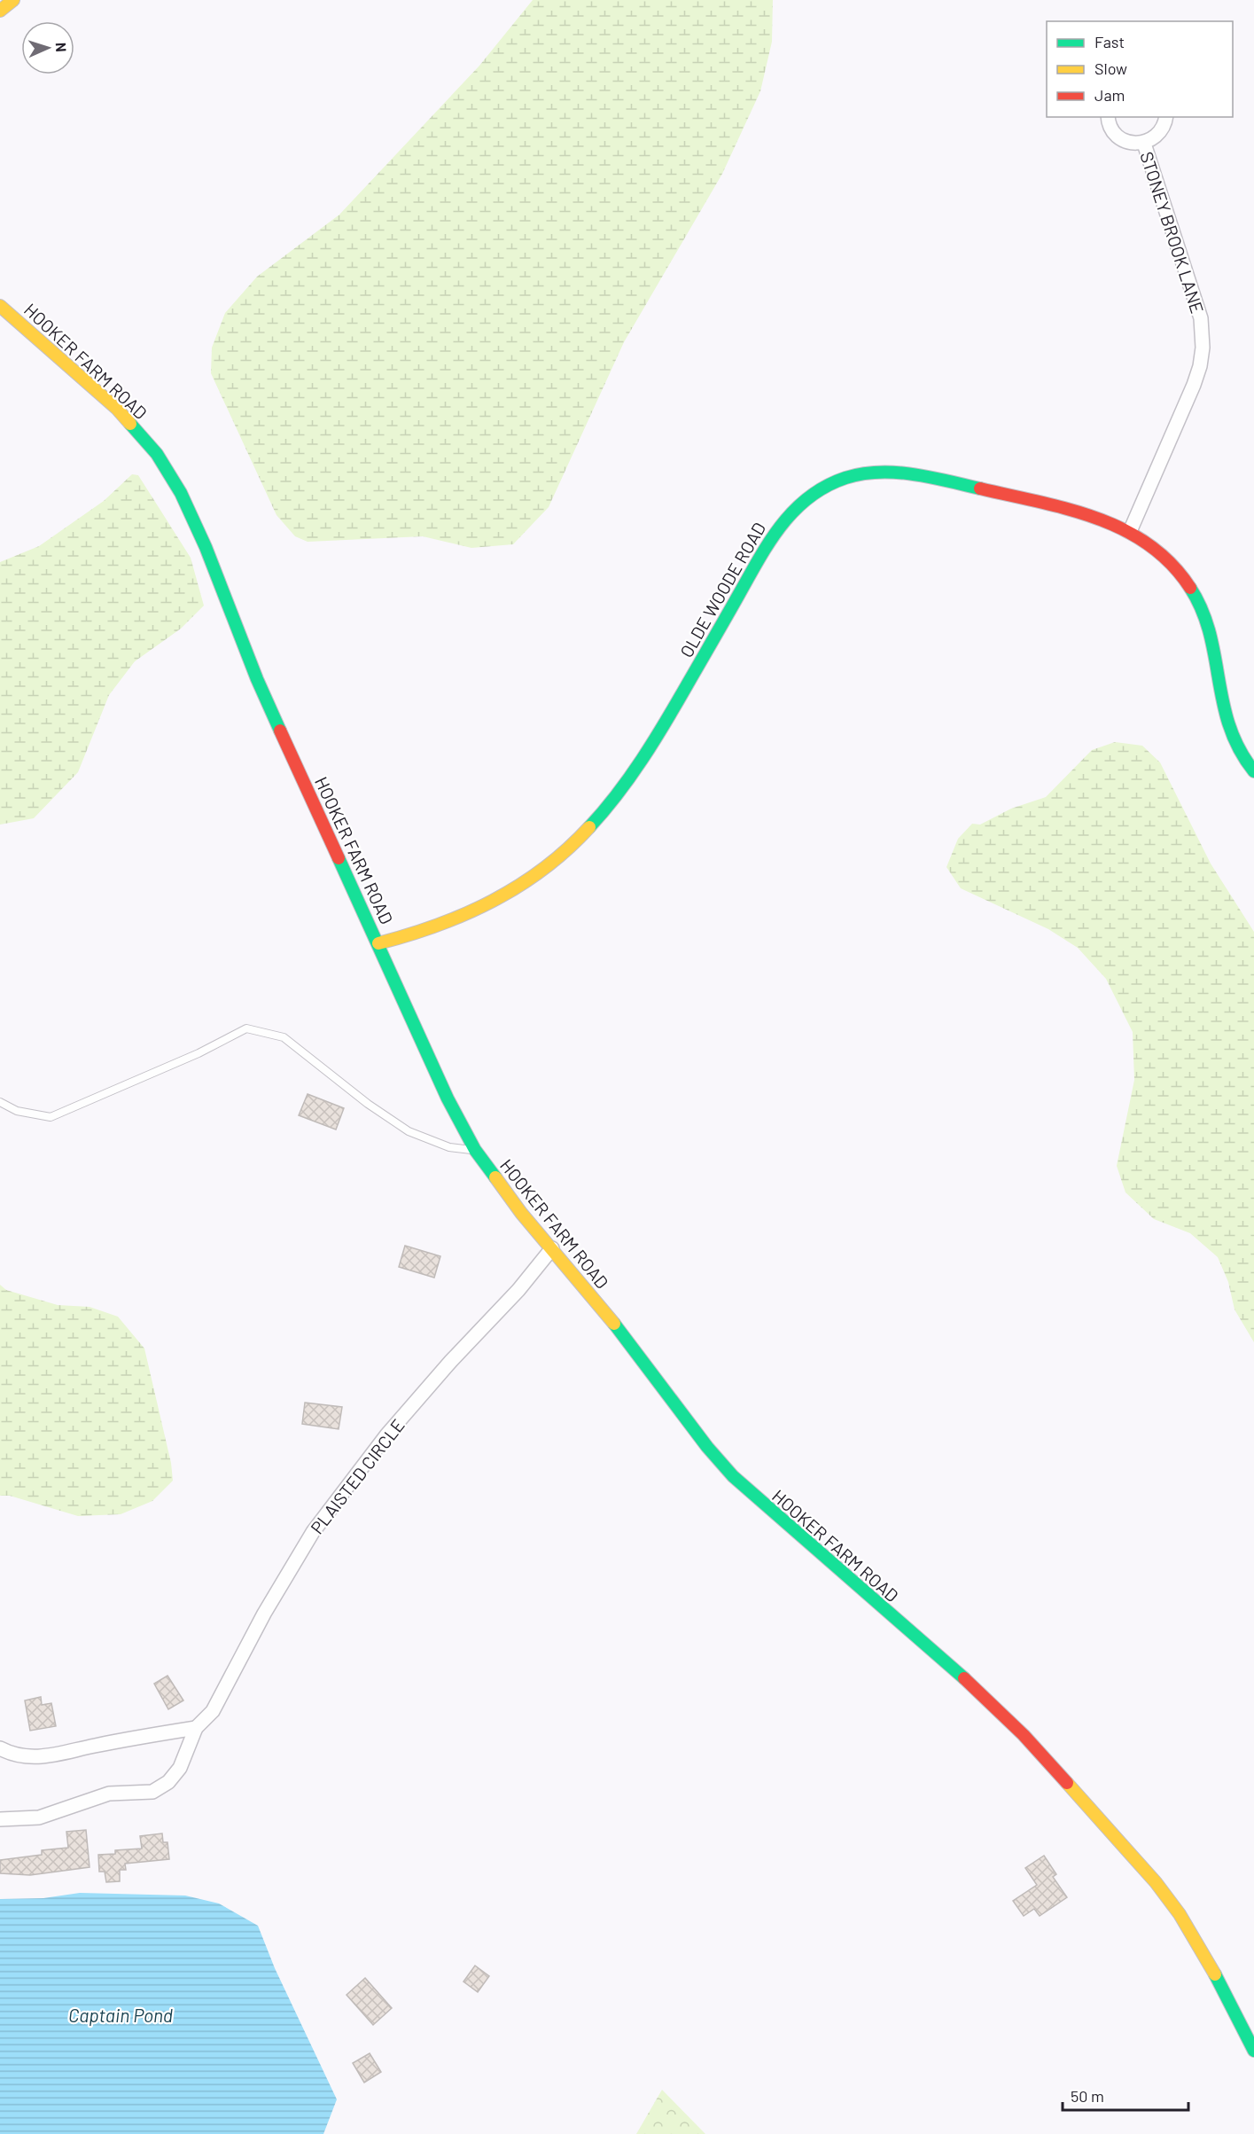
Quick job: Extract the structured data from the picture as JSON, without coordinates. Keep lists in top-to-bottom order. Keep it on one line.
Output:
{"streets":{"street":["STONEY BROOK LANE","HOOKER FARM ROAD","OLDE WOODE ROAD","PLAISTED CIRCLE"]},"crossings":[["STONEY BROOK LANE","OLDE WOODE ROAD"],["HOOKER FARM ROAD","OLDE WOODE ROAD"],["HOOKER FARM ROAD","PLAISTED CIRCLE"]],"water":["Captain Pond"],"legend":["Fast","Slow","Jam"],"scale_bar":"50 m","north":"right"}
